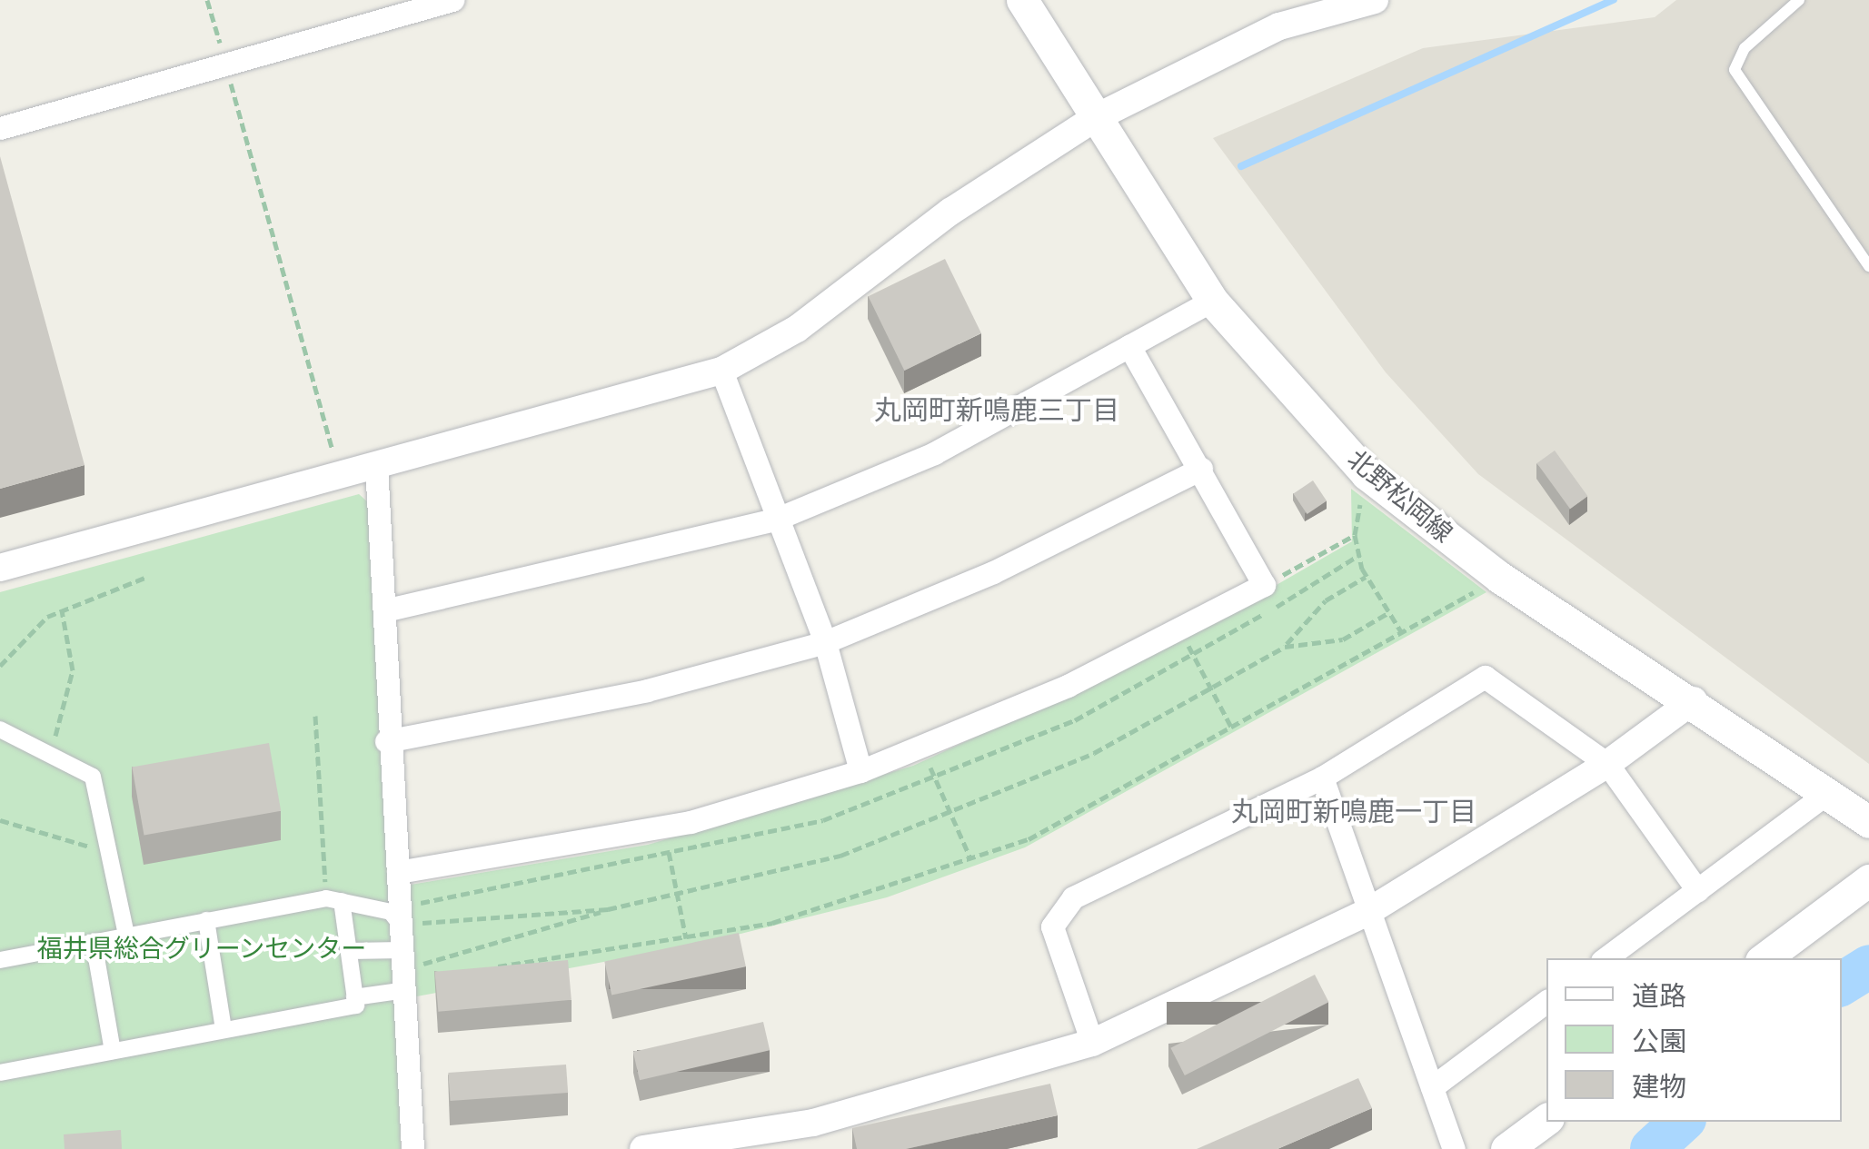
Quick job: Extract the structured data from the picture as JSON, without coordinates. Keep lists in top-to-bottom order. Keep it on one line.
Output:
{"streets":{"main road":["北野松岡線"]},"districts":["丸岡町新鳴鹿三丁目","丸岡町新鳴鹿一丁目"],"parks":["福井県総合グリーンセンター"],"legend":["道路","公園","建物"]}
